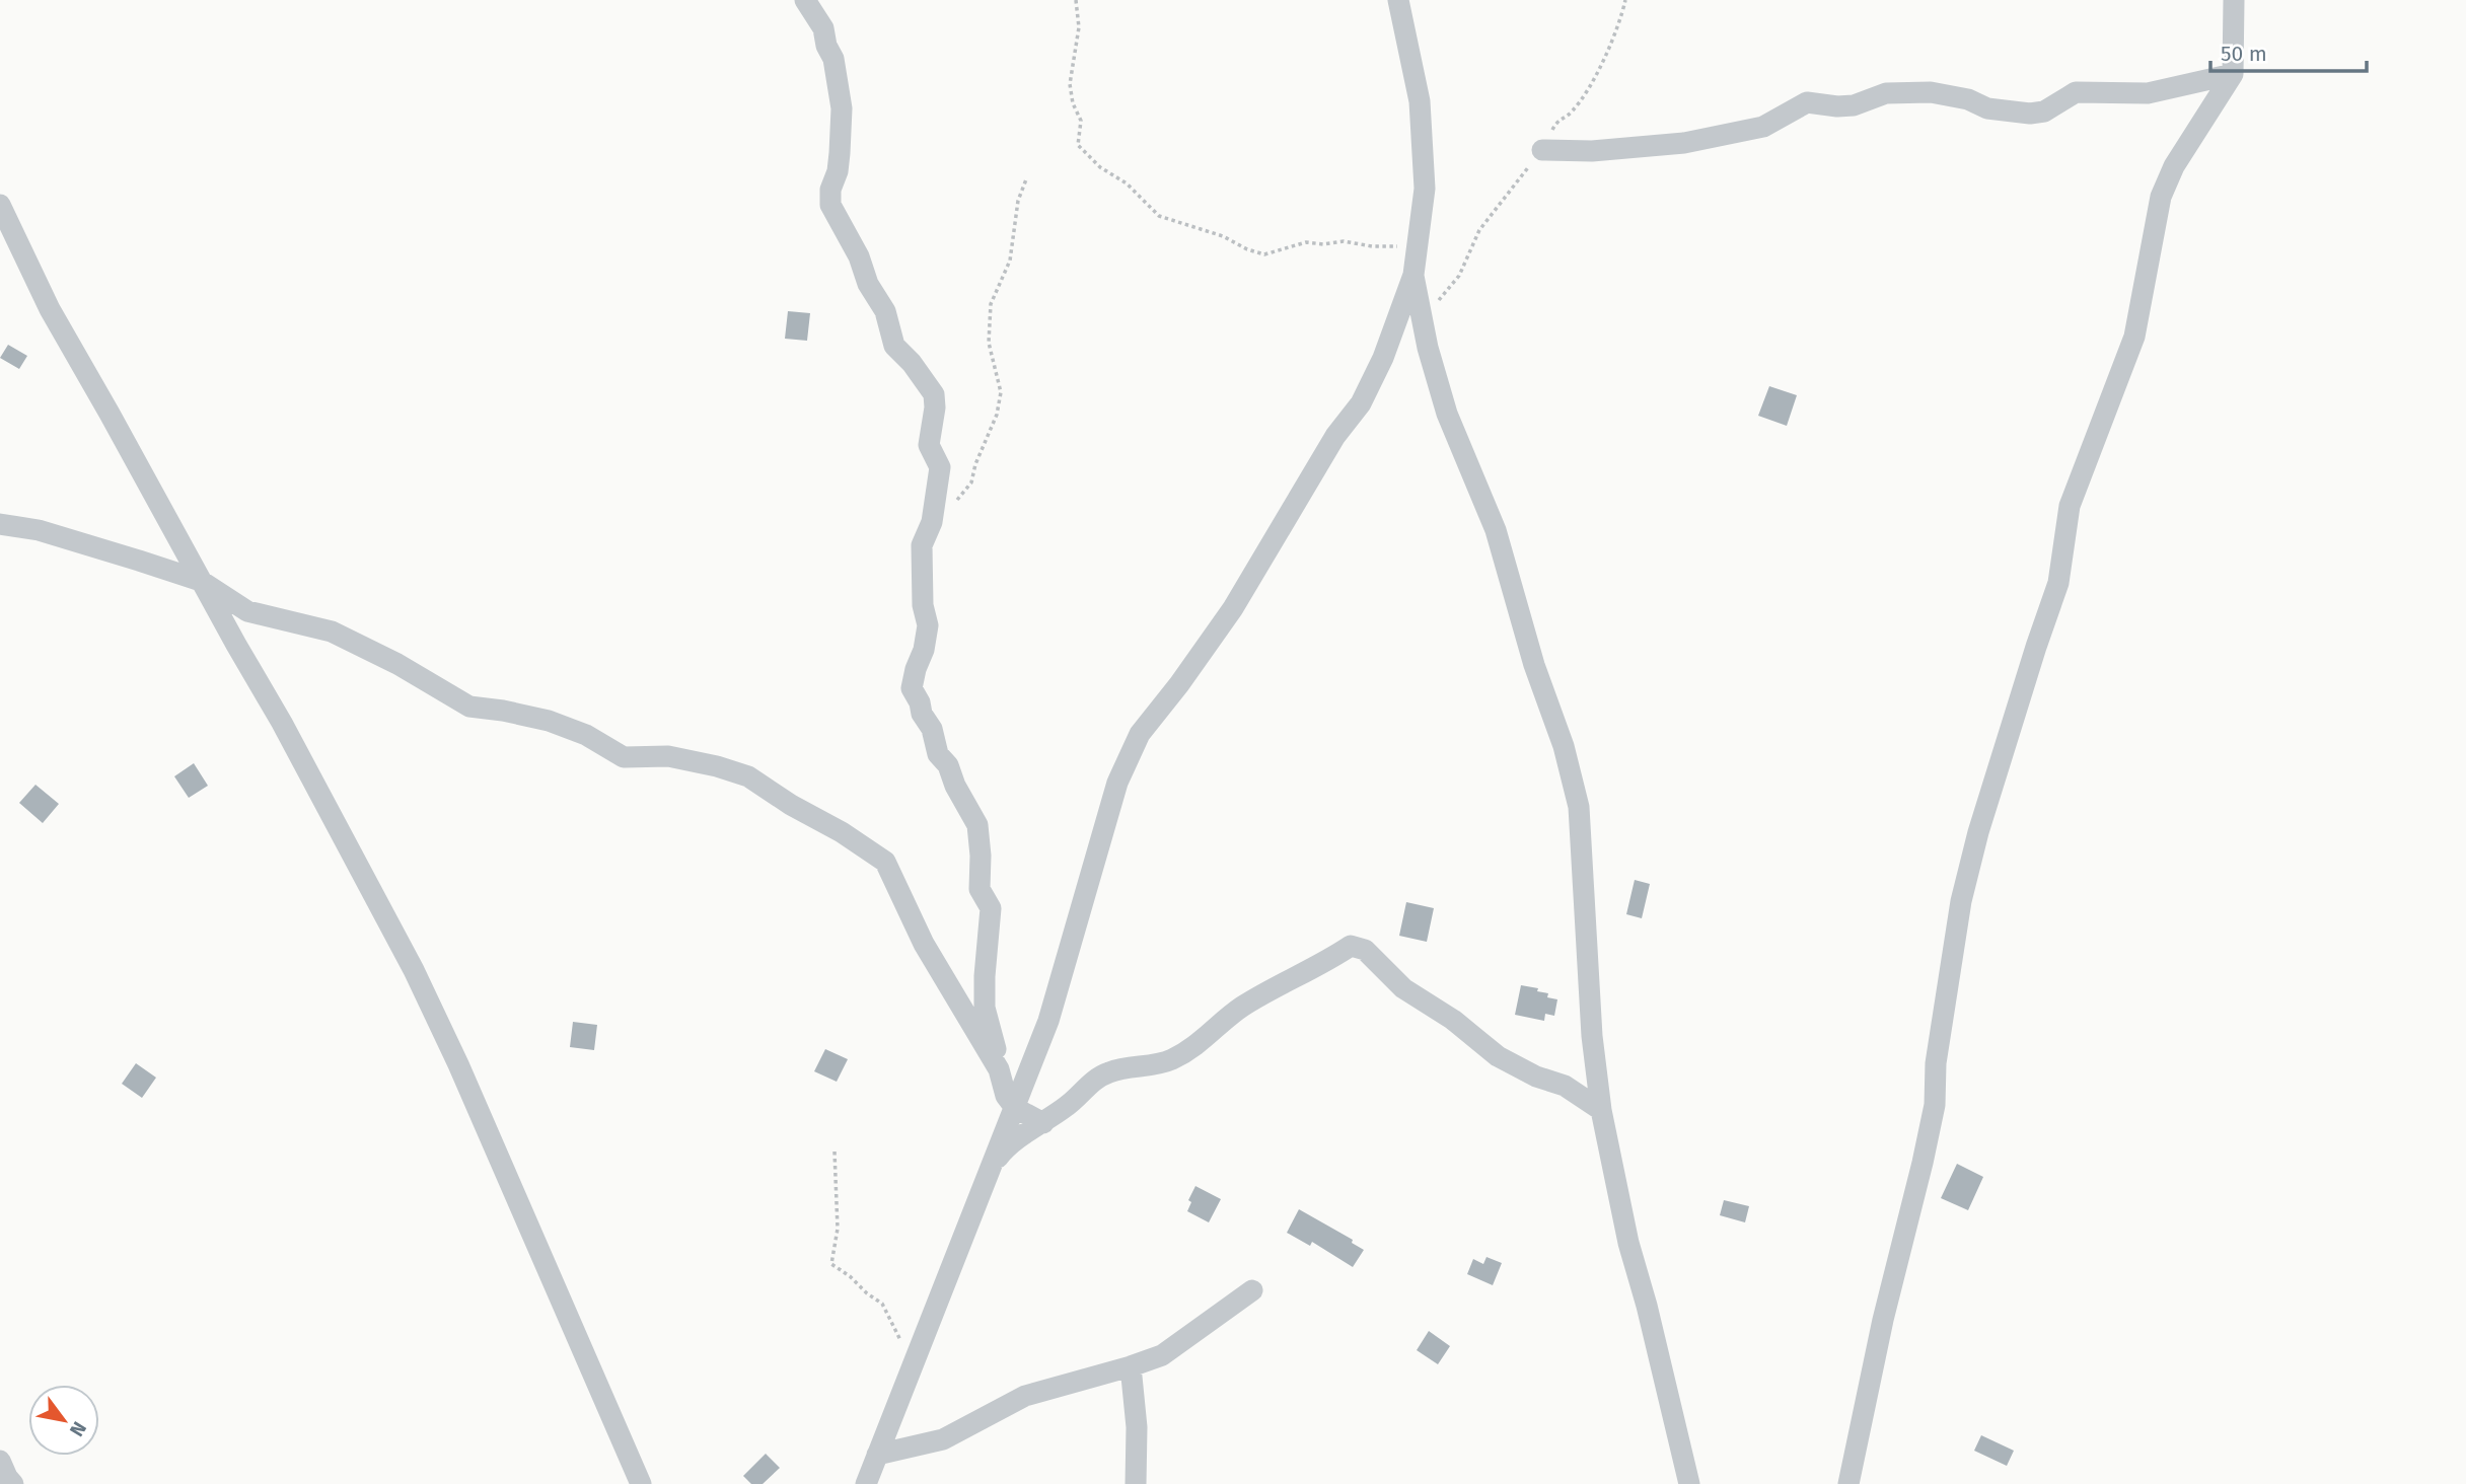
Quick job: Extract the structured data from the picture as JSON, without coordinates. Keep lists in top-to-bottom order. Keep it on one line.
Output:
{"scale_bar":"50 m","north":"bottom right"}
